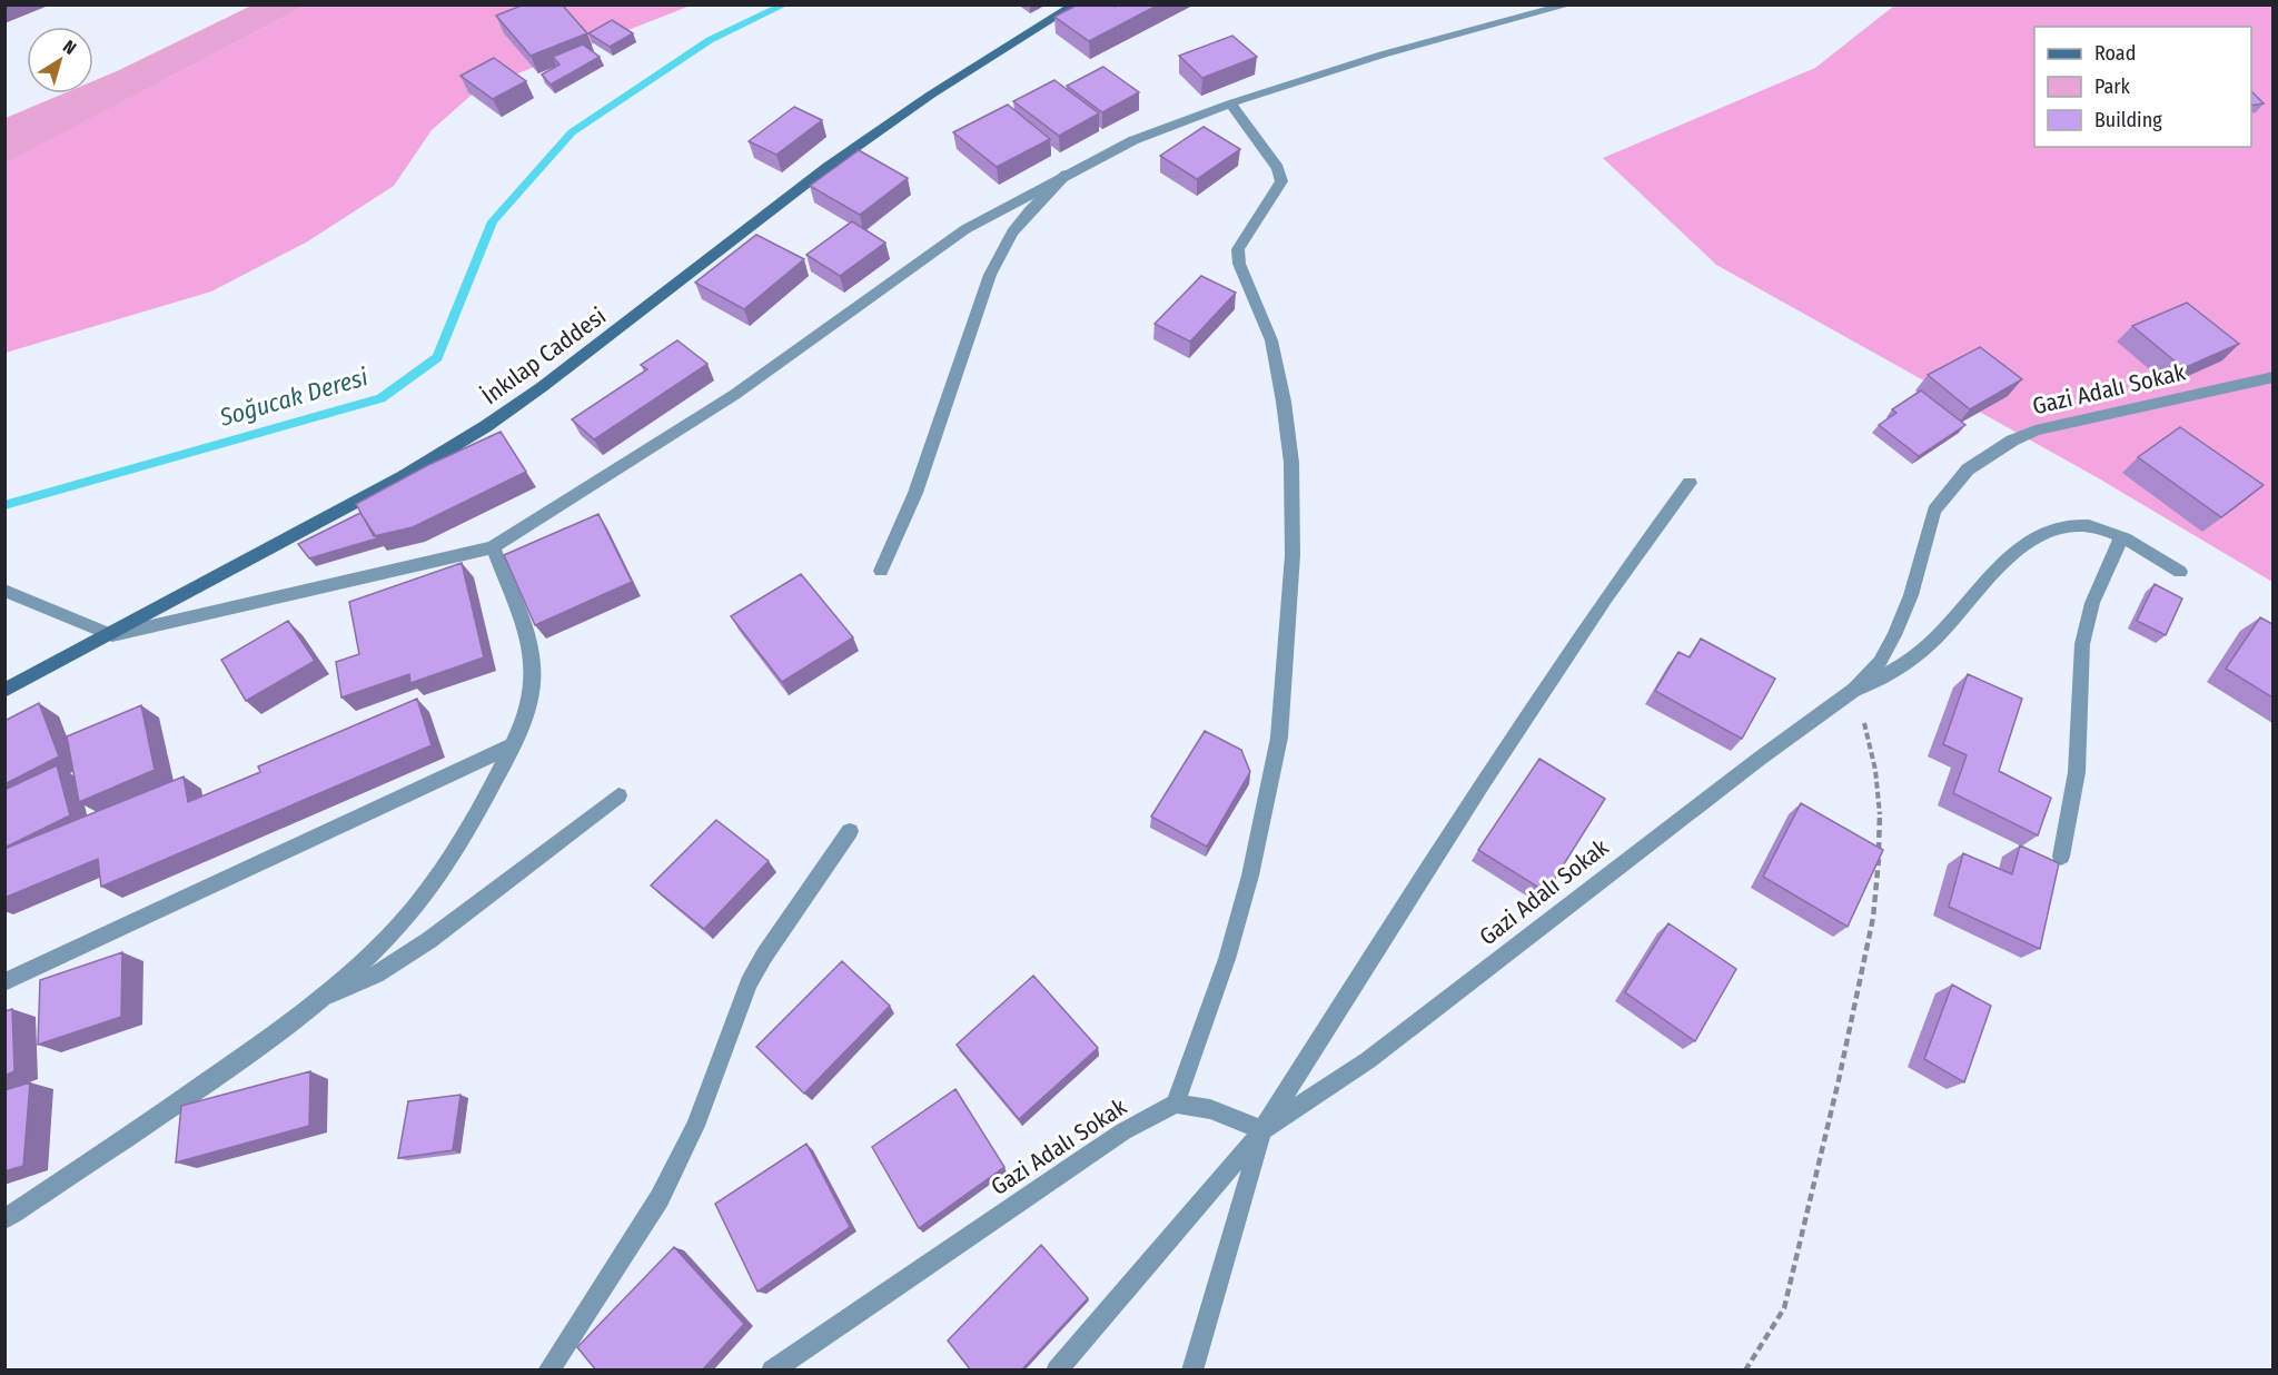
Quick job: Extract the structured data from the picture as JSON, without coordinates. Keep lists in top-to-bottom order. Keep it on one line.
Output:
{"streets":{"street":["İnkılap Caddesi","Gazi Adalı Sokak"]},"water":["Soğucak Deresi"],"legend":["Road","Park","Building"],"north":"top right"}
